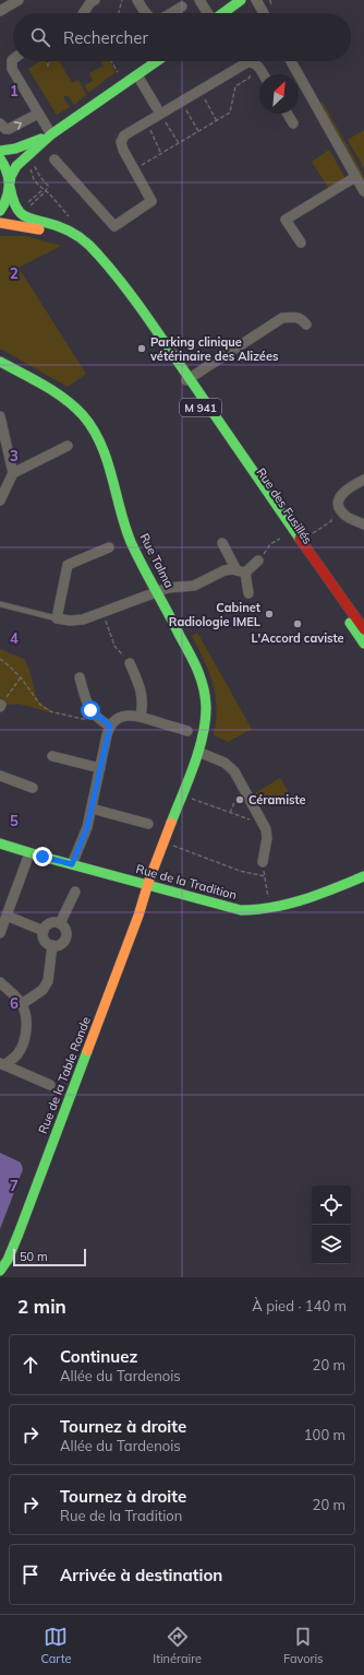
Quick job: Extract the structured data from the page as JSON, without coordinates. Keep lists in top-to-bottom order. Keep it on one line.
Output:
{"streets":{"main road":["M 941","Rue des Fusillés","Rue Talma","Rue de la Tradition","Rue de la Table Ronde"]},"crossings":[["Rue Talma","Rue de la Tradition"],["Rue Talma","Rue de la Table Ronde"],["Rue de la Tradition","Rue de la Table Ronde"]],"places":["Parking clinique vétérinaire des Alizées","Cabinet Radiologie IMEL","L'Accord caviste","Céramiste"],"scale_bar":"50 m","north":"top right","page":{"search":"Rechercher","scale":"50 m","heading":["2 min","À pied · 140 m"],"list":[["Continuez","Allée du Tardenois","20 m"],["Tournez à droite","Allée du Tardenois","100 m"],["Tournez à droite","Rue de la Tradition","20 m"],"Arrivée à destination"],"nav":["Carte","Itinéraire","Favoris"]},"grid":{"rows":["1","2","3","4","5","6","7"]}}
